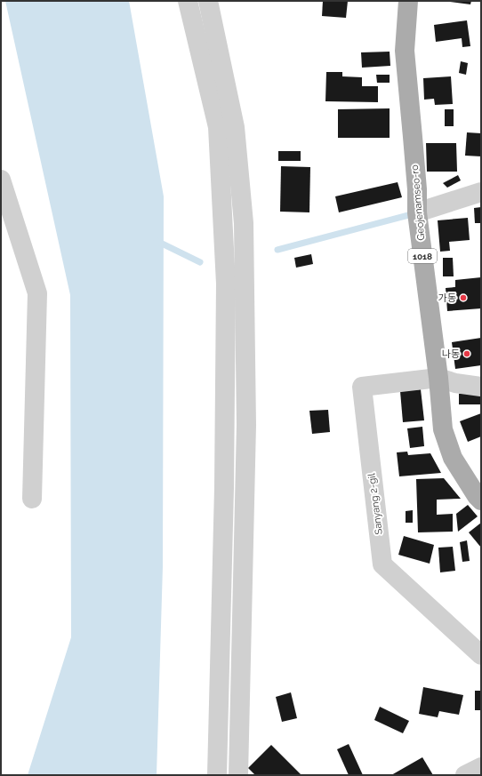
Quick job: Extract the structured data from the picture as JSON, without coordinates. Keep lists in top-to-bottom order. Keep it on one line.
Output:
{"streets":{"main road":["Geojenamseo-ro","1018"],"street":["Sanyang 2-gil"]},"crossings":[["Geojenamseo-ro","Sanyang 2-gil"]],"places":["가동","나동"]}
